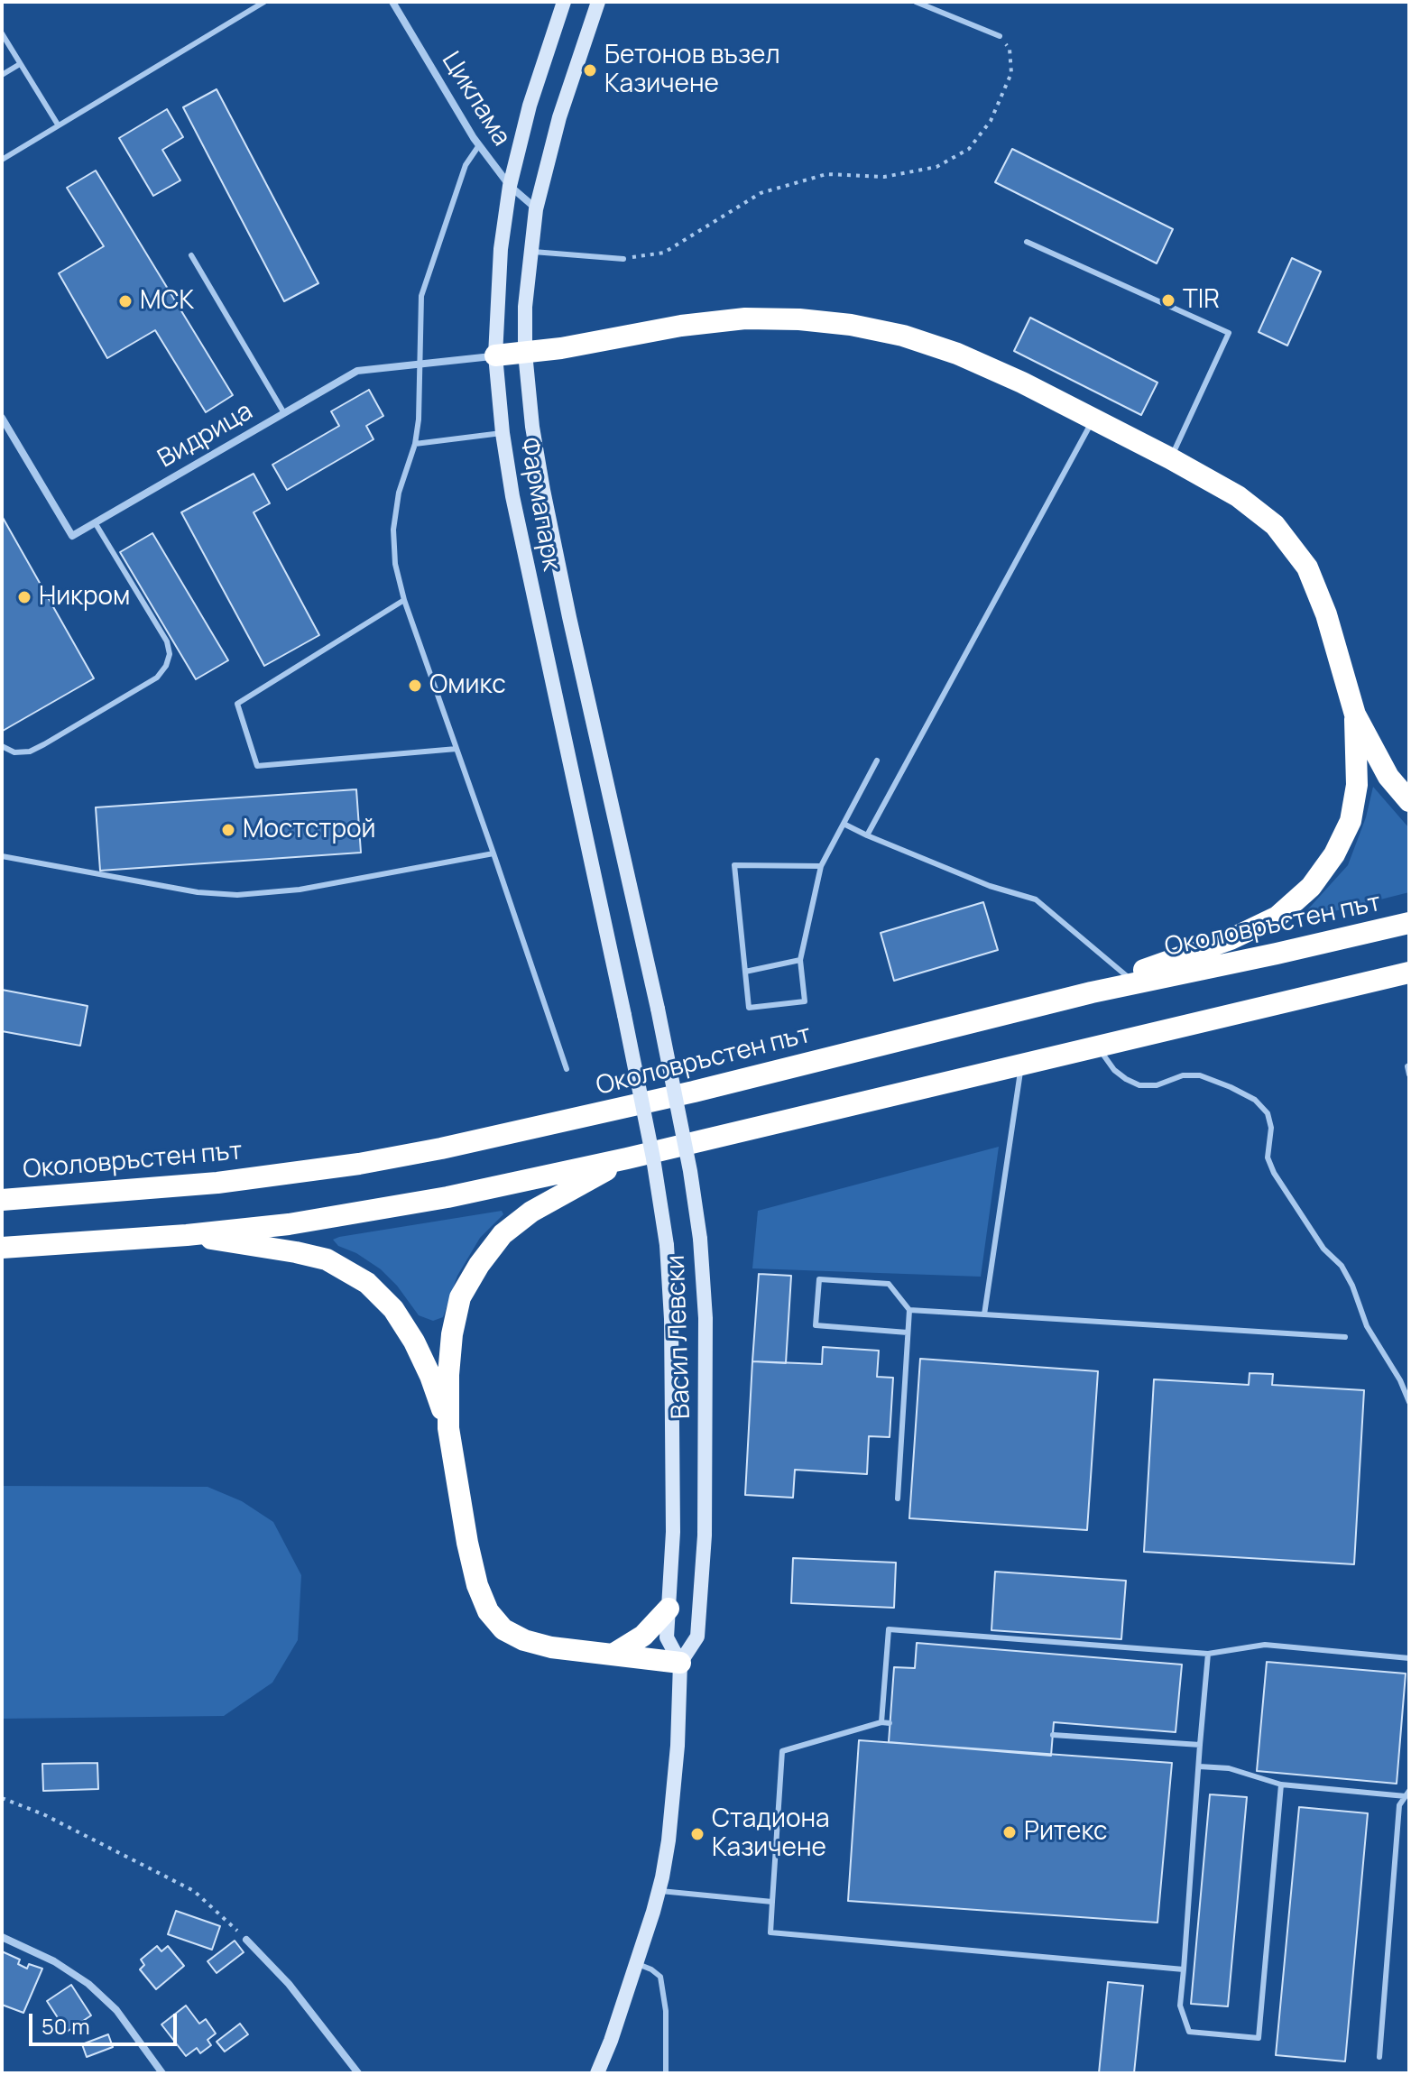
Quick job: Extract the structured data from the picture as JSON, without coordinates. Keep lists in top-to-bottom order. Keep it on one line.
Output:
{"streets":{"highway":["Околовръстен път"],"street":["Циклама","Видрица","Фармапарк","Васил Левски"]},"crossings":[["Циклама","Фармапарк"],["Видрица","Фармапарк"],["Фармапарк","Васил Левски"]],"places":["Бетонов възел Казичене","TIR","МСК","Никром","Омикс","Мостстрой","Ритекс","Стадиона Казичене"],"scale_bar":"50 m"}
